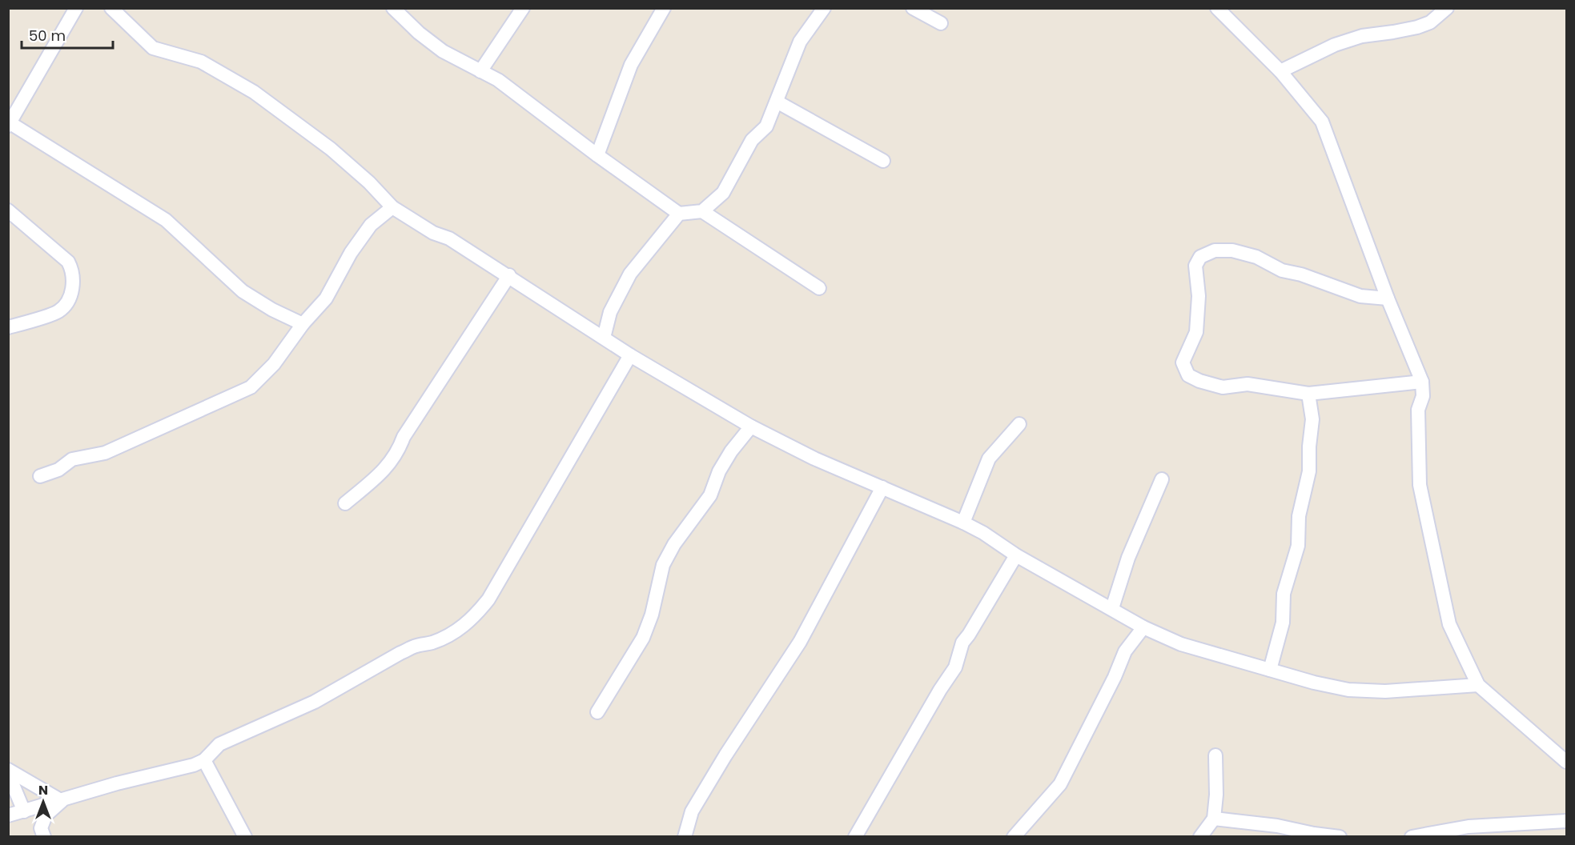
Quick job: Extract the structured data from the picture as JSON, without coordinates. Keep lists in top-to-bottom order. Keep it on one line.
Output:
{"scale_bar":"50 m","north":"top"}
